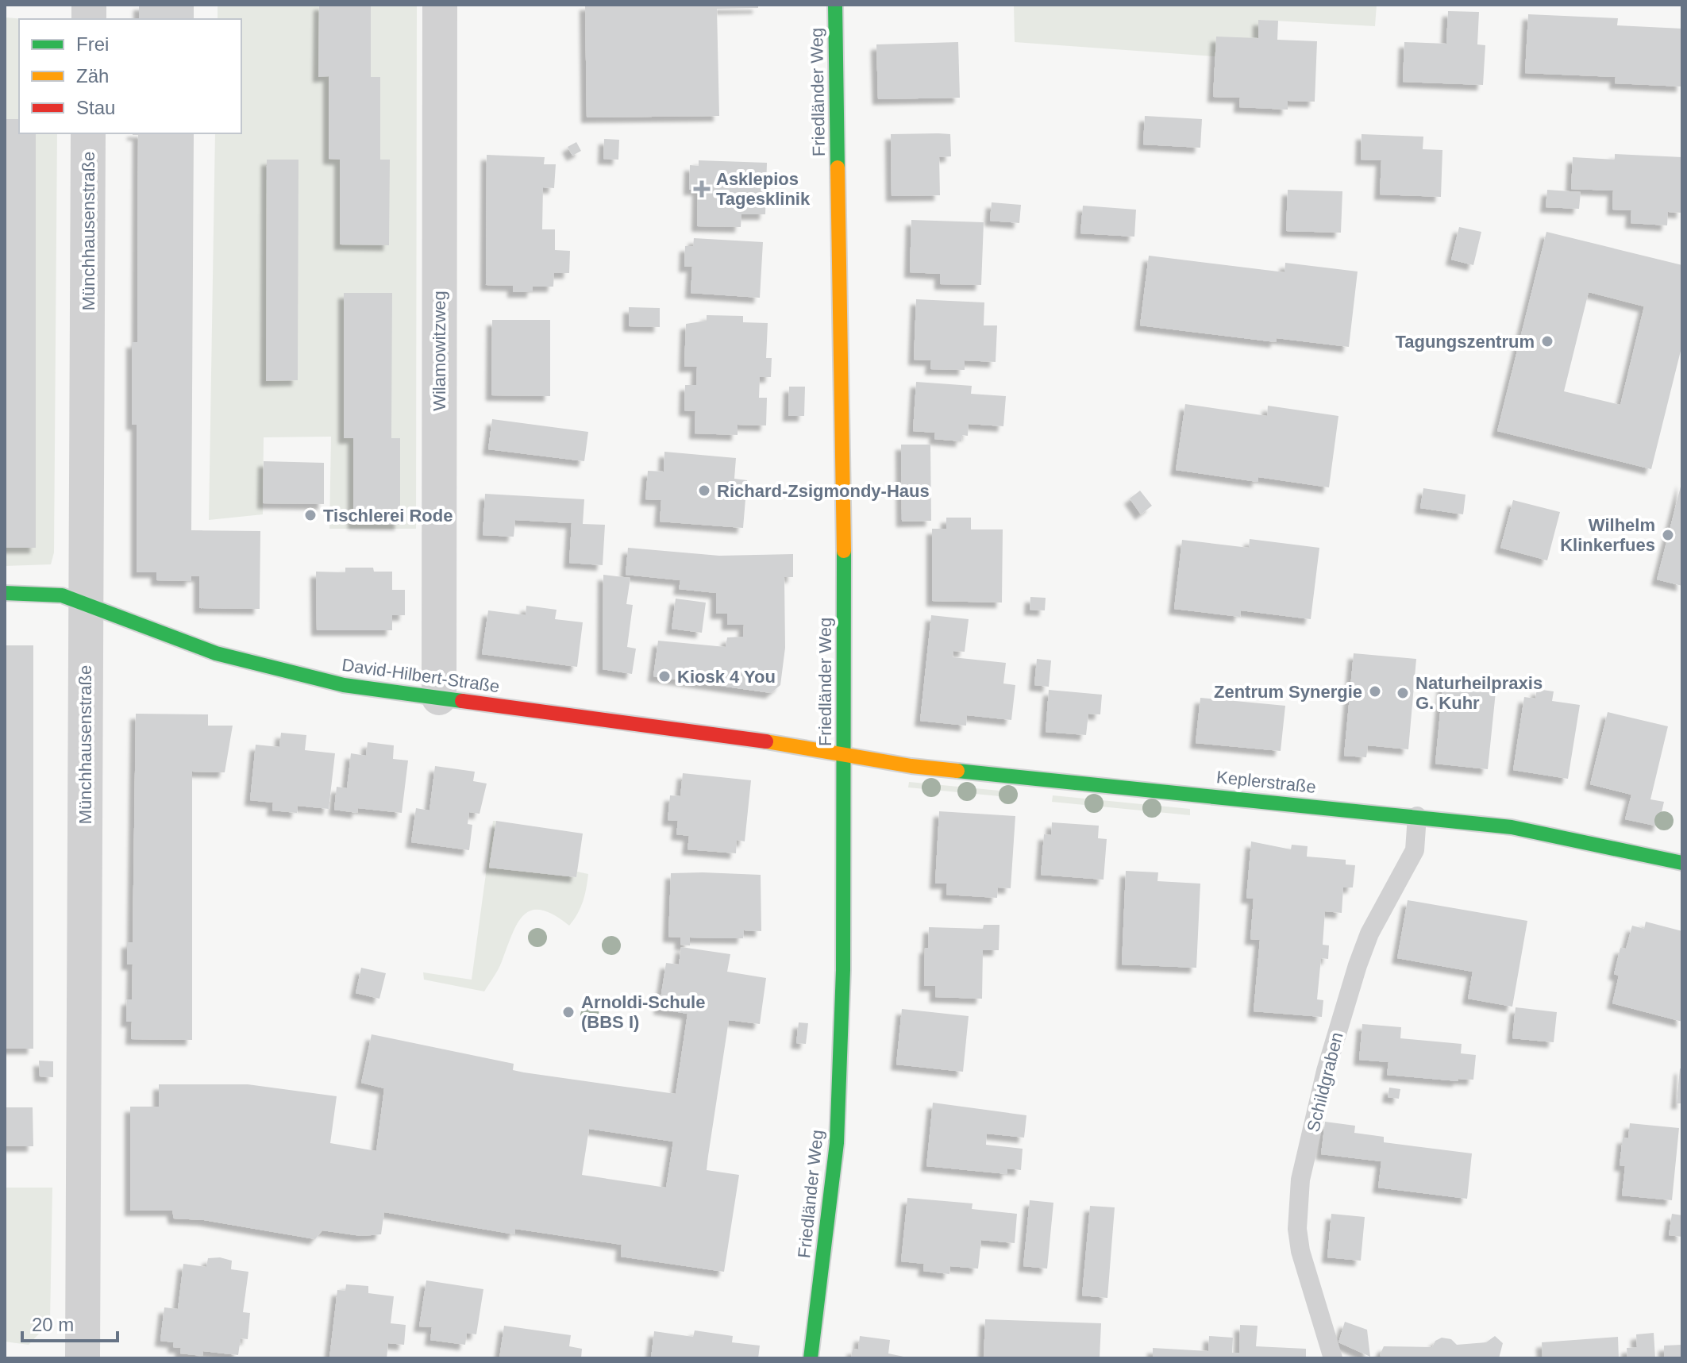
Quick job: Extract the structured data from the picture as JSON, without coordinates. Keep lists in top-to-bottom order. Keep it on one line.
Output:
{"streets":{"street":["Friedländer Weg","Münchhausenstraße","Wilamowitzweg","David-Hilbert-Straße","Keplerstraße"],"lane":["Schildgraben"]},"crossings":[["Friedländer Weg","David-Hilbert-Straße"],["Friedländer Weg","Keplerstraße"],["Münchhausenstraße","David-Hilbert-Straße"],["Wilamowitzweg","David-Hilbert-Straße"],["David-Hilbert-Straße","Keplerstraße"],["Keplerstraße","Schildgraben"]],"places":{"health":["Asklepios Tagesklinik"],"other":["Tagungszentrum","Richard-Zsigmondy-Haus","Tischlerei Rode","Wilhelm Klinkerfues","Kiosk 4 You","Zentrum Synergie","Naturheilpraxis G. Kuhr","Arnoldi-Schule (BBS I)"]},"legend":["Frei","Zäh","Stau"],"scale_bar":"20 m"}
